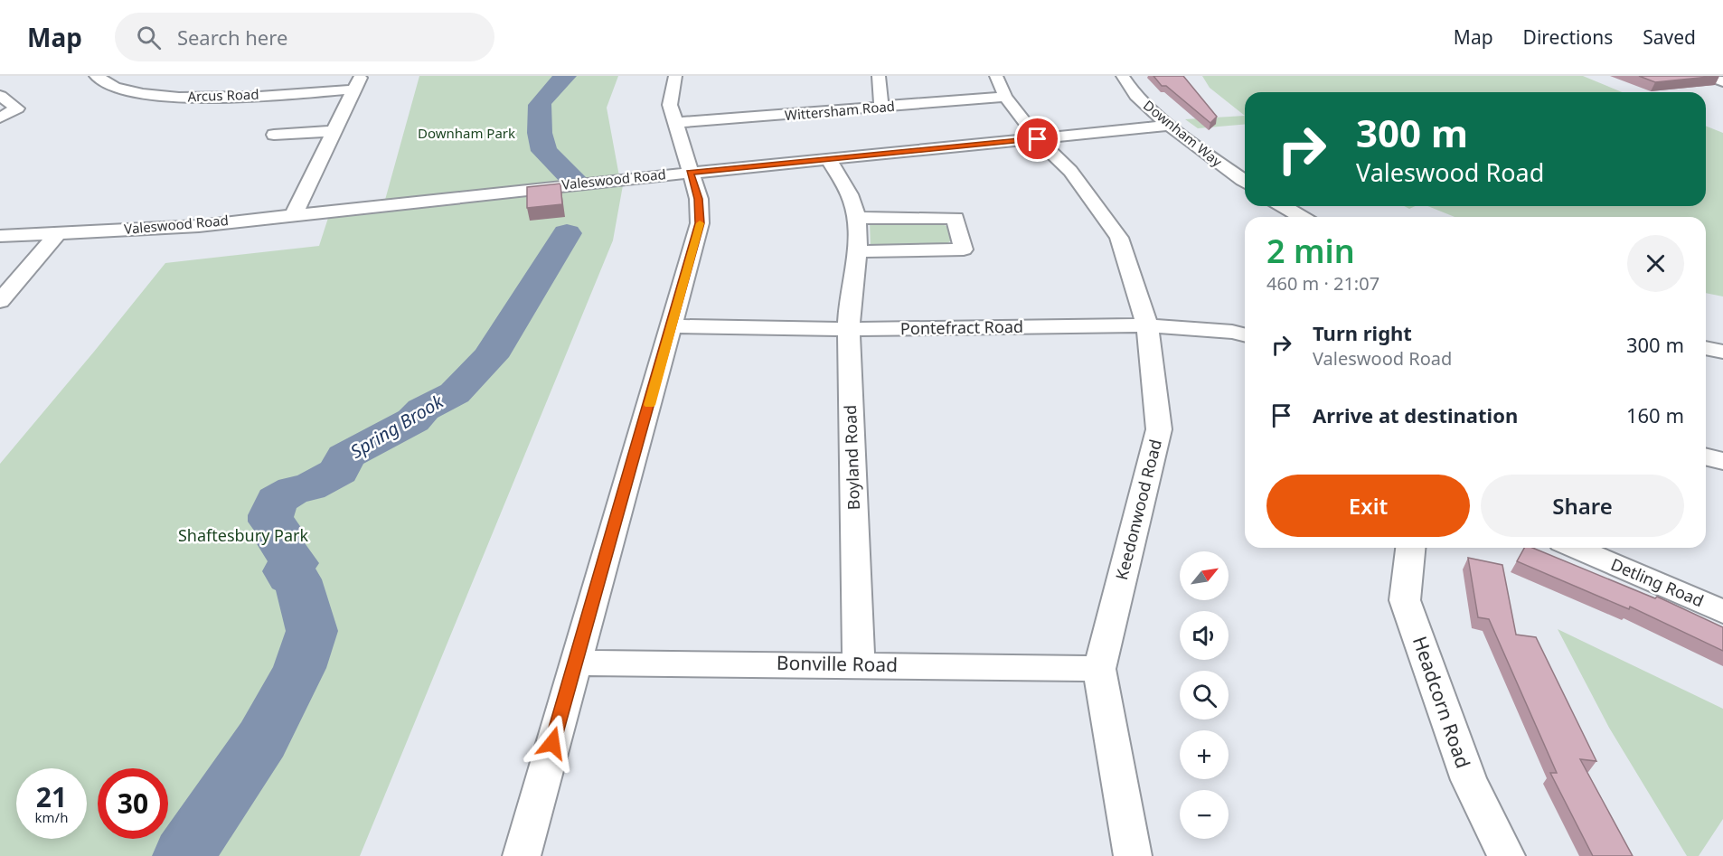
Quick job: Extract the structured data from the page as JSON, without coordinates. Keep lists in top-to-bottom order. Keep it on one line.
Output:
{"streets":{"street":["Arcus Road","Wittersham Road","Downham Way","Valeswood Road","Pontefract Road","Boyland Road","Keedonwood Road","Detling Road","Bonville Road","Headcorn Road"]},"crossings":[["Wittersham Road","Keedonwood Road"],["Downham Way","Valeswood Road"],["Valeswood Road","Boyland Road"],["Valeswood Road","Keedonwood Road"],["Pontefract Road","Boyland Road"],["Pontefract Road","Keedonwood Road"],["Boyland Road","Bonville Road"],["Keedonwood Road","Bonville Road"]],"water":["Spring Brook"],"parks":["Downham Park","Shaftesbury Park"],"north":"top right","page":{"header":"Map","search":"Search here","nav":["Map","Directions","Saved"],"turn":["300 m","Valeswood Road"],"heading":["2 min","460 m · 21:07"],"list":[{"name":"Turn right","note":"Valeswood Road","value":"300 m"},{"name":"Arrive at destination","value":"160 m"}],"buttons":["Exit","Share"],"map_buttons":["+","−"],"speed":"21 km/h","limit":"30"}}
